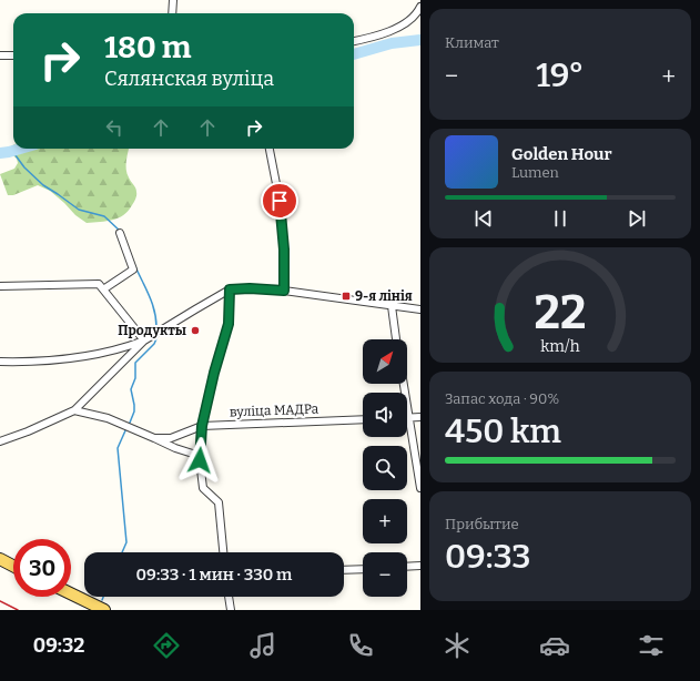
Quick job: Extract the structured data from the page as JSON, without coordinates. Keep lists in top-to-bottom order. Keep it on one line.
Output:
{"streets":{"street":["вуліца МАДРа"]},"places":{"transit":["9-я лінія"],"other":["Продукты"]},"north":"top right","page":{"tile":["Климат",["Запас хода · 90%","450 km"],["Прибытие","09:33"]],"turn":["180 m","Сялянская вуліца"],"heat":["−","19°","+"],"song":["Golden Hour","Lumen"],"map_buttons":["+","−"],"limit":"30","trip":"09:33 · 1 мин · 330 m","tabs":"09:32","gauge":["22","km/h"]}}
